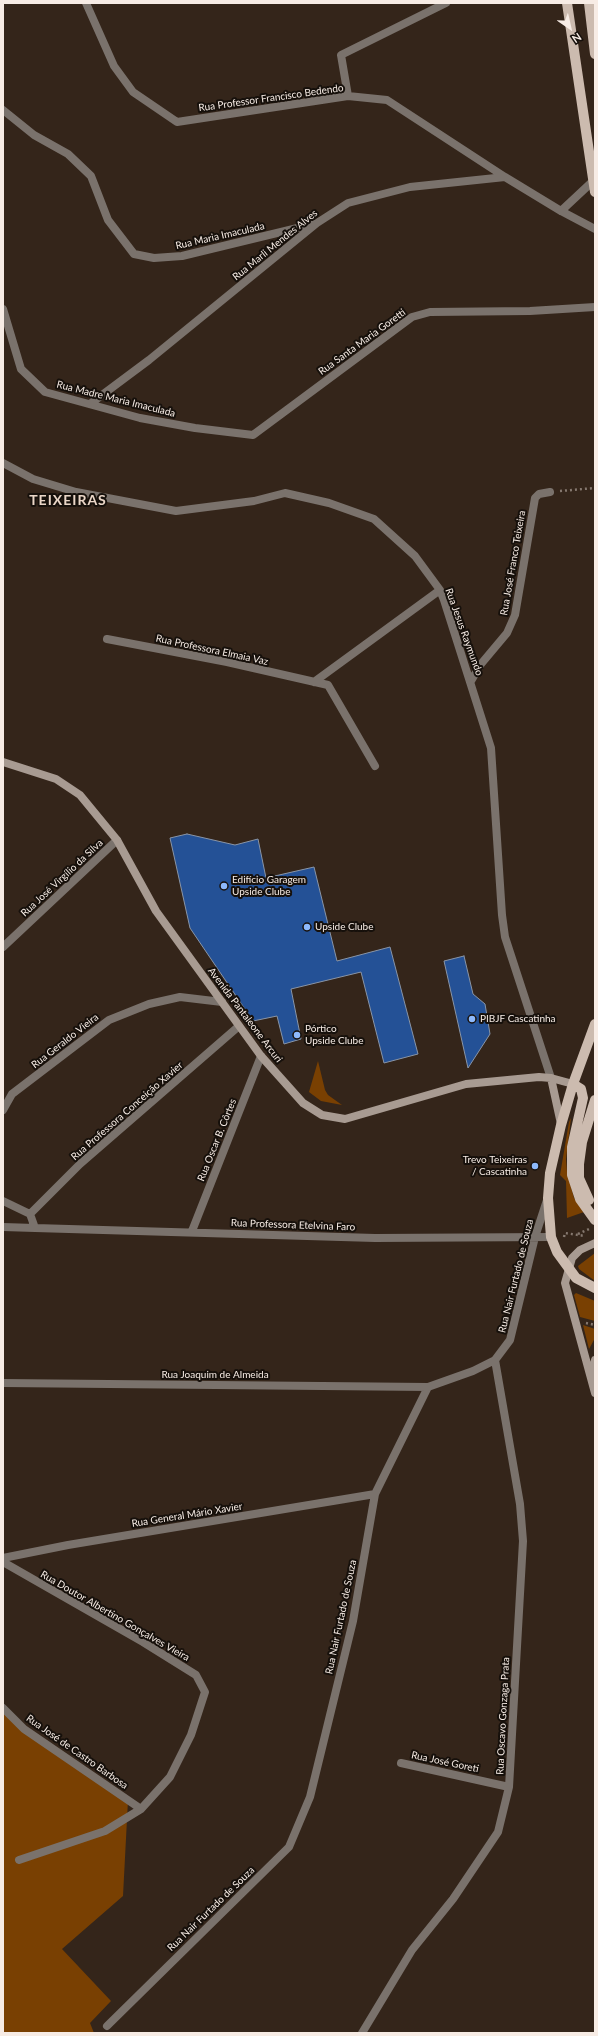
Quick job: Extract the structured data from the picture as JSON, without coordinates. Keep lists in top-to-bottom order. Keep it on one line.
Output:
{"streets":{"street":["Rua Professor Francisco Bedendo","Rua Maria Imaculada","Rua Marli Mendes Alves","Rua Santa Maria Goretti","Rua Madre Maria Imaculada","Rua José Franco Teixeira","Rua Jesus Raymundo","Rua Professora Elmaia Vaz","Rua José Virgílio da Silva","Avenida Pantaleone Arcuri","Rua Geraldo Vieira","Rua Professora Conceição Xavier","Rua Oscar B. Côrtes","Rua Professora Etelvina Faro","Rua Nair Furtado de Souza","Rua Joaquim de Almeida","Rua General Mário Xavier","Rua Doutor Albertino Gonçalves Vieira","Rua Oscavo Gonzaga Prata","Rua José de Castro Barbosa","Rua José Goreti"]},"crossings":[["Rua Professor Francisco Bedendo","Rua Marli Mendes Alves"],["Rua Maria Imaculada","Rua Marli Mendes Alves"],["Rua Marli Mendes Alves","Rua Madre Maria Imaculada"],["Rua Santa Maria Goretti","Rua Madre Maria Imaculada"],["Rua José Franco Teixeira","Rua Jesus Raymundo"],["Rua Jesus Raymundo","Avenida Pantaleone Arcuri"],["Rua José Virgílio da Silva","Avenida Pantaleone Arcuri"],["Avenida Pantaleone Arcuri","Rua Geraldo Vieira"],["Avenida Pantaleone Arcuri","Rua Professora Conceição Xavier"],["Avenida Pantaleone Arcuri","Rua Oscar B. Côrtes"],["Rua Oscar B. Côrtes","Rua Professora Etelvina Faro"],["Rua Professora Etelvina Faro","Rua Nair Furtado de Souza"],["Rua Nair Furtado de Souza","Rua Joaquim de Almeida"],["Rua Nair Furtado de Souza","Rua General Mário Xavier"],["Rua Nair Furtado de Souza","Rua Oscavo Gonzaga Prata"],["Rua Doutor Albertino Gonçalves Vieira","Rua José de Castro Barbosa"],["Rua Oscavo Gonzaga Prata","Rua José Goreti"]],"districts":["TEIXEIRAS"],"places":["Edifício Garagem Upside Clube","Upside Clube","PIBJF Cascatinha","Pórtico Upside Clube","Trevo Teixeiras / Cascatinha"],"north":"bottom right"}
